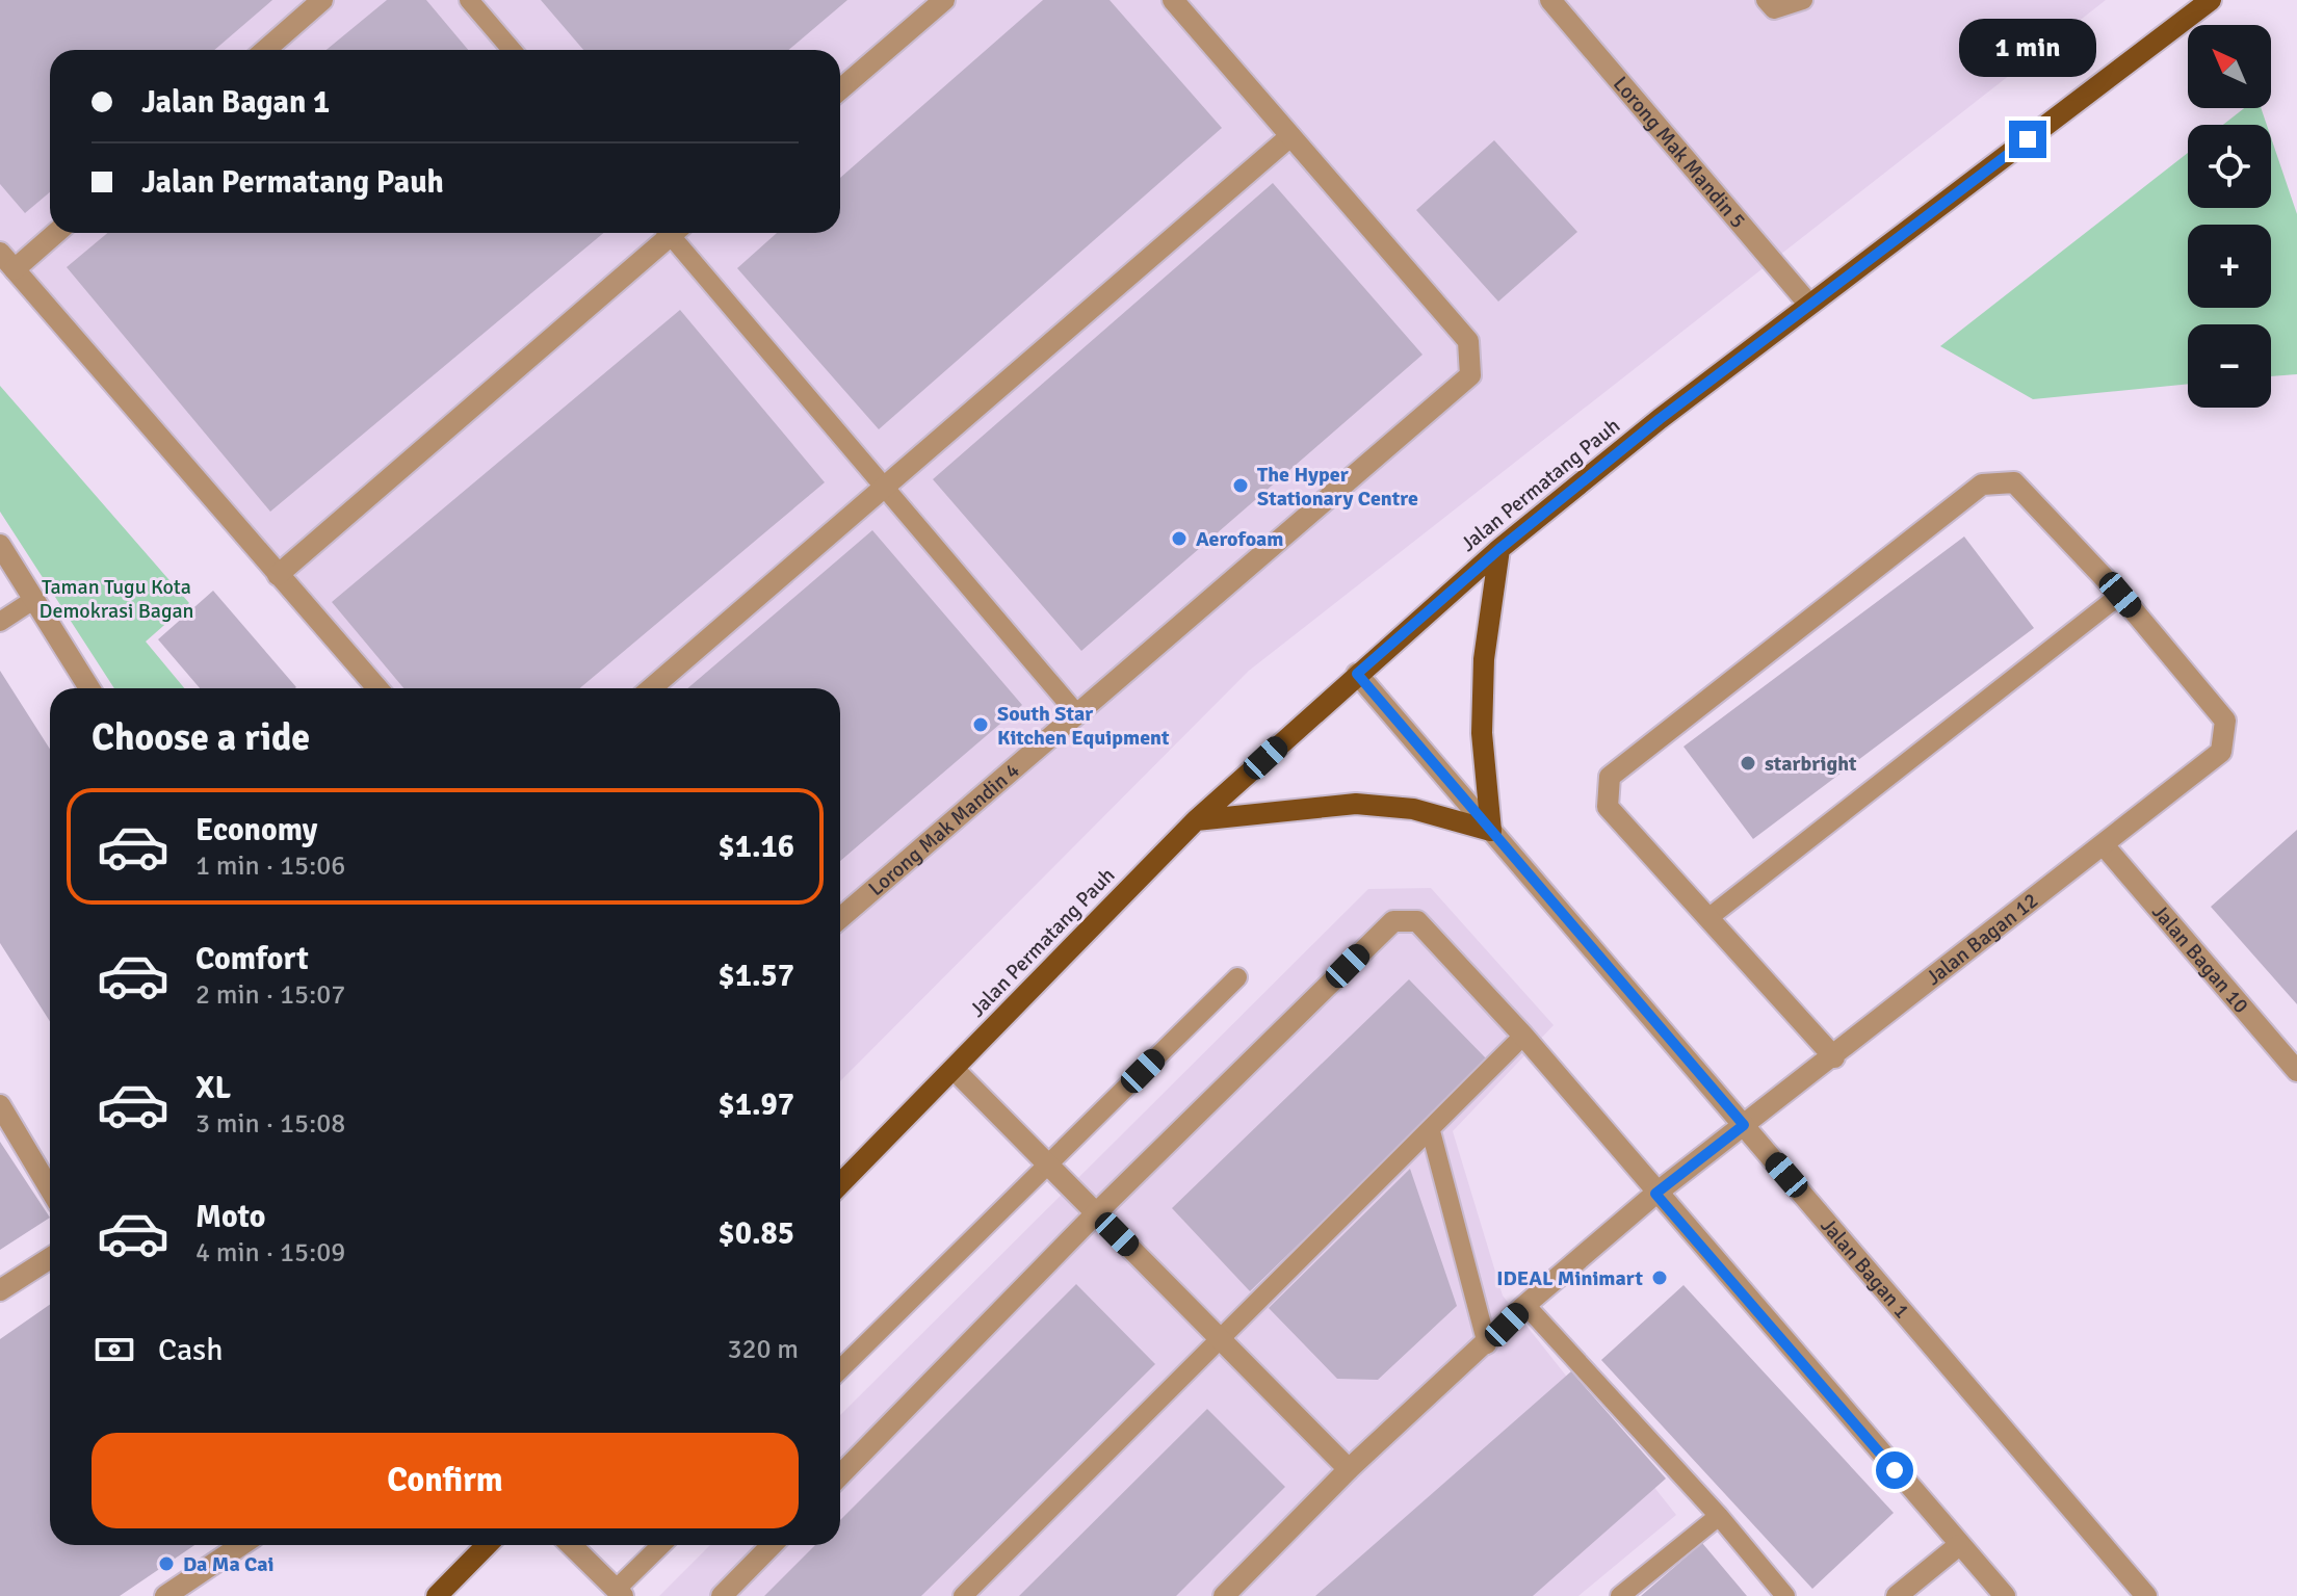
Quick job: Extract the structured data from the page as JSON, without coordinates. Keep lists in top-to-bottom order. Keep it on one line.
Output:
{"streets":{"main road":["Jalan Permatang Pauh"],"street":["Lorong Mak Mandin 5","Lorong Mak Mandin 4","Jalan Bagan 12","Jalan Bagan 10","Jalan Bagan 1"]},"crossings":[["Lorong Mak Mandin 5","Jalan Permatang Pauh"],["Jalan Permatang Pauh","Jalan Bagan 1"],["Jalan Bagan 12","Jalan Bagan 10"],["Jalan Bagan 12","Jalan Bagan 1"]],"parks":["Taman Tugu Kota Demokrasi Bagan"],"places":["The Hyper Stationary Centre","Aerofoam","South Star Kitchen Equipment","starbright","IDEAL Minimart","Da Ma Cai"],"north":"top left","page":{"bubble":"1 min","map_buttons":["+","−"],"banner":["Jalan Bagan 1","Jalan Permatang Pauh"],"heading":"Choose a ride","list":[{"name":"Economy","note":"1 min · 15:06","value":"$1.16"},{"name":"Comfort","note":"2 min · 15:07","value":"$1.57"},{"name":"XL","note":"3 min · 15:08","value":"$1.97"},{"name":"Moto","note":"4 min · 15:09","value":"$0.85"}],"pay":["Cash","320 m"],"buttons":"Confirm"}}
